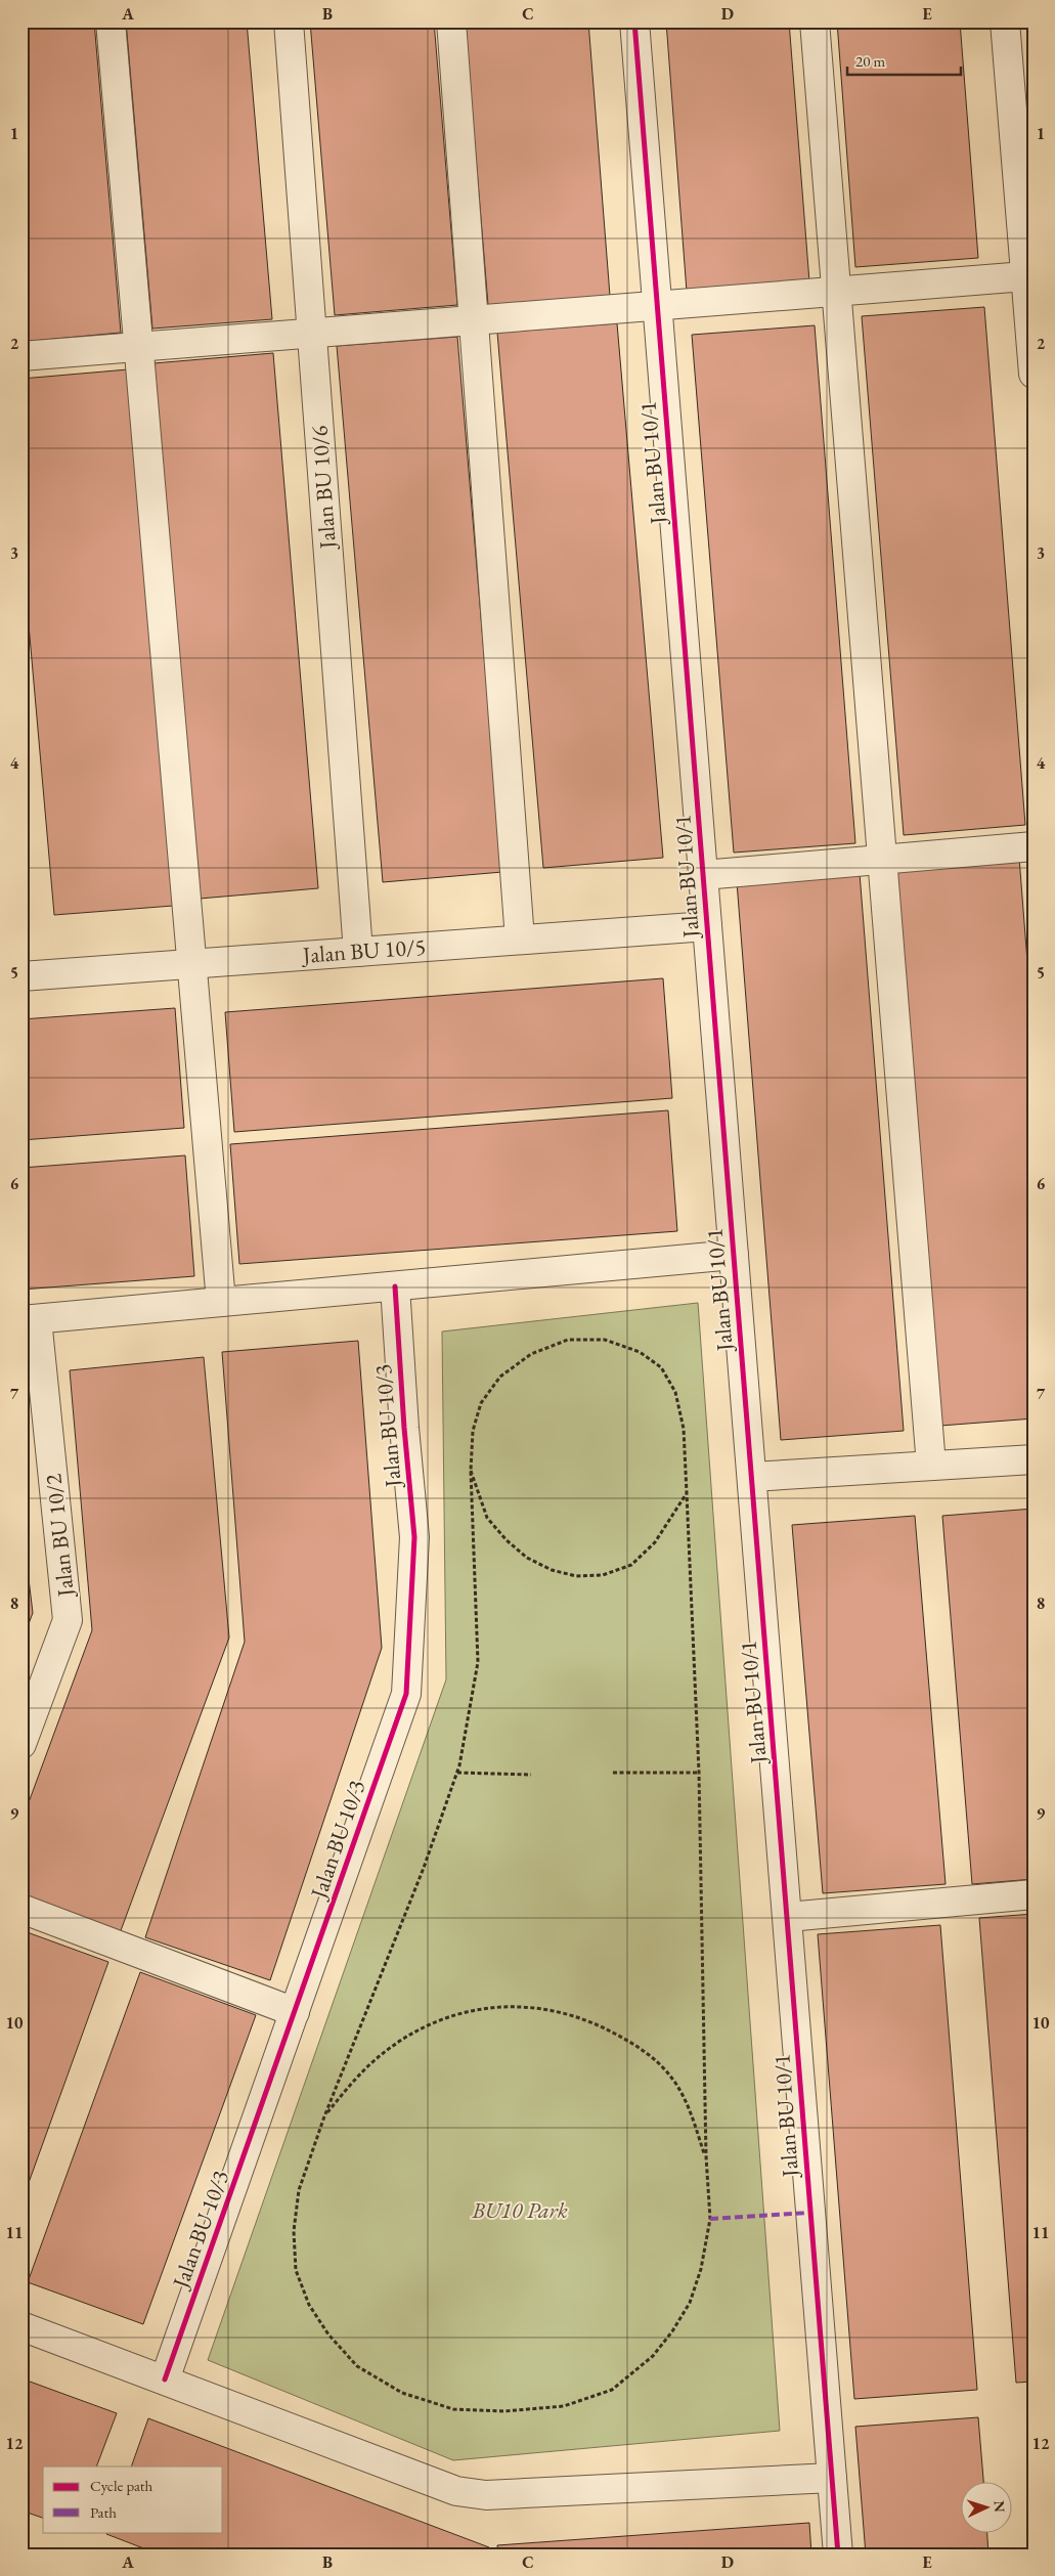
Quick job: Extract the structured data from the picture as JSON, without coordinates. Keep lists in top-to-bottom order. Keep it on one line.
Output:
{"streets":{"street":["Jalan BU 10/1","Jalan BU 10/6","Jalan BU 10/5","Jalan BU 10/3","Jalan BU 10/2"]},"crossings":[["Jalan BU 10/1","Jalan BU 10/5"],["Jalan BU 10/6","Jalan BU 10/5"]],"parks":["BU10 Park"],"legend":["Cycle path","Path"],"scale_bar":"20 m","north":"right","grid":{"columns":["A","B","C","D","E"],"rows":["1","2","3","4","5","6","7","8","9","10","11","12"]}}
